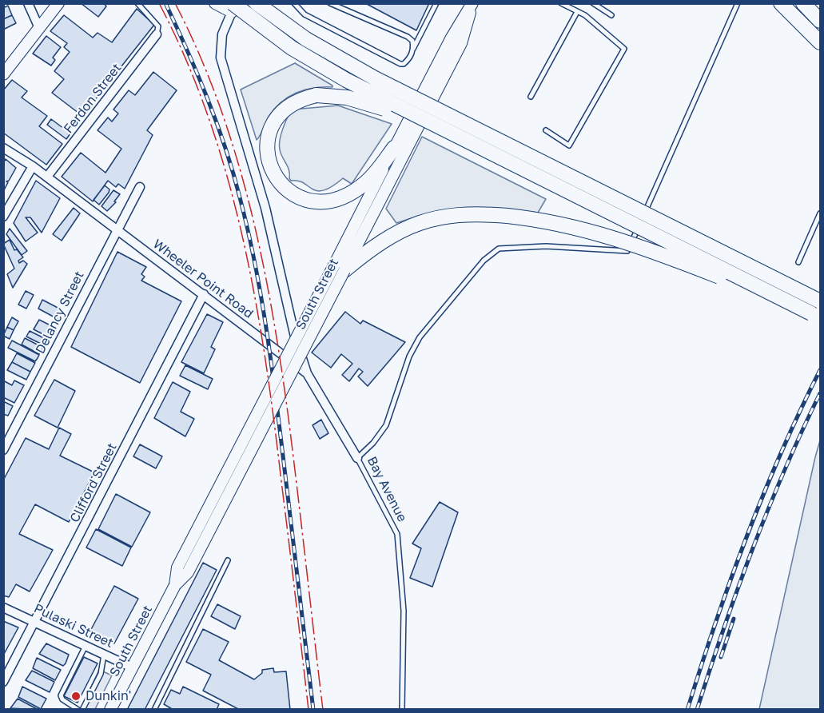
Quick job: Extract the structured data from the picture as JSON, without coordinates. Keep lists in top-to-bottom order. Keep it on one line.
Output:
{"streets":{"main road":["South Street"],"street":["Ferdon Street","Wheeler Point Road","Delancy Street","Clifford Street","Pulaski Street"],"lane":["Bay Avenue"]},"crossings":[["Ferdon Street","Wheeler Point Road"],["Wheeler Point Road","Delancy Street"],["Wheeler Point Road","Clifford Street"],["Wheeler Point Road","Bay Avenue"],["South Street","Pulaski Street"],["Clifford Street","Pulaski Street"]],"places":["Dunkin'"]}
